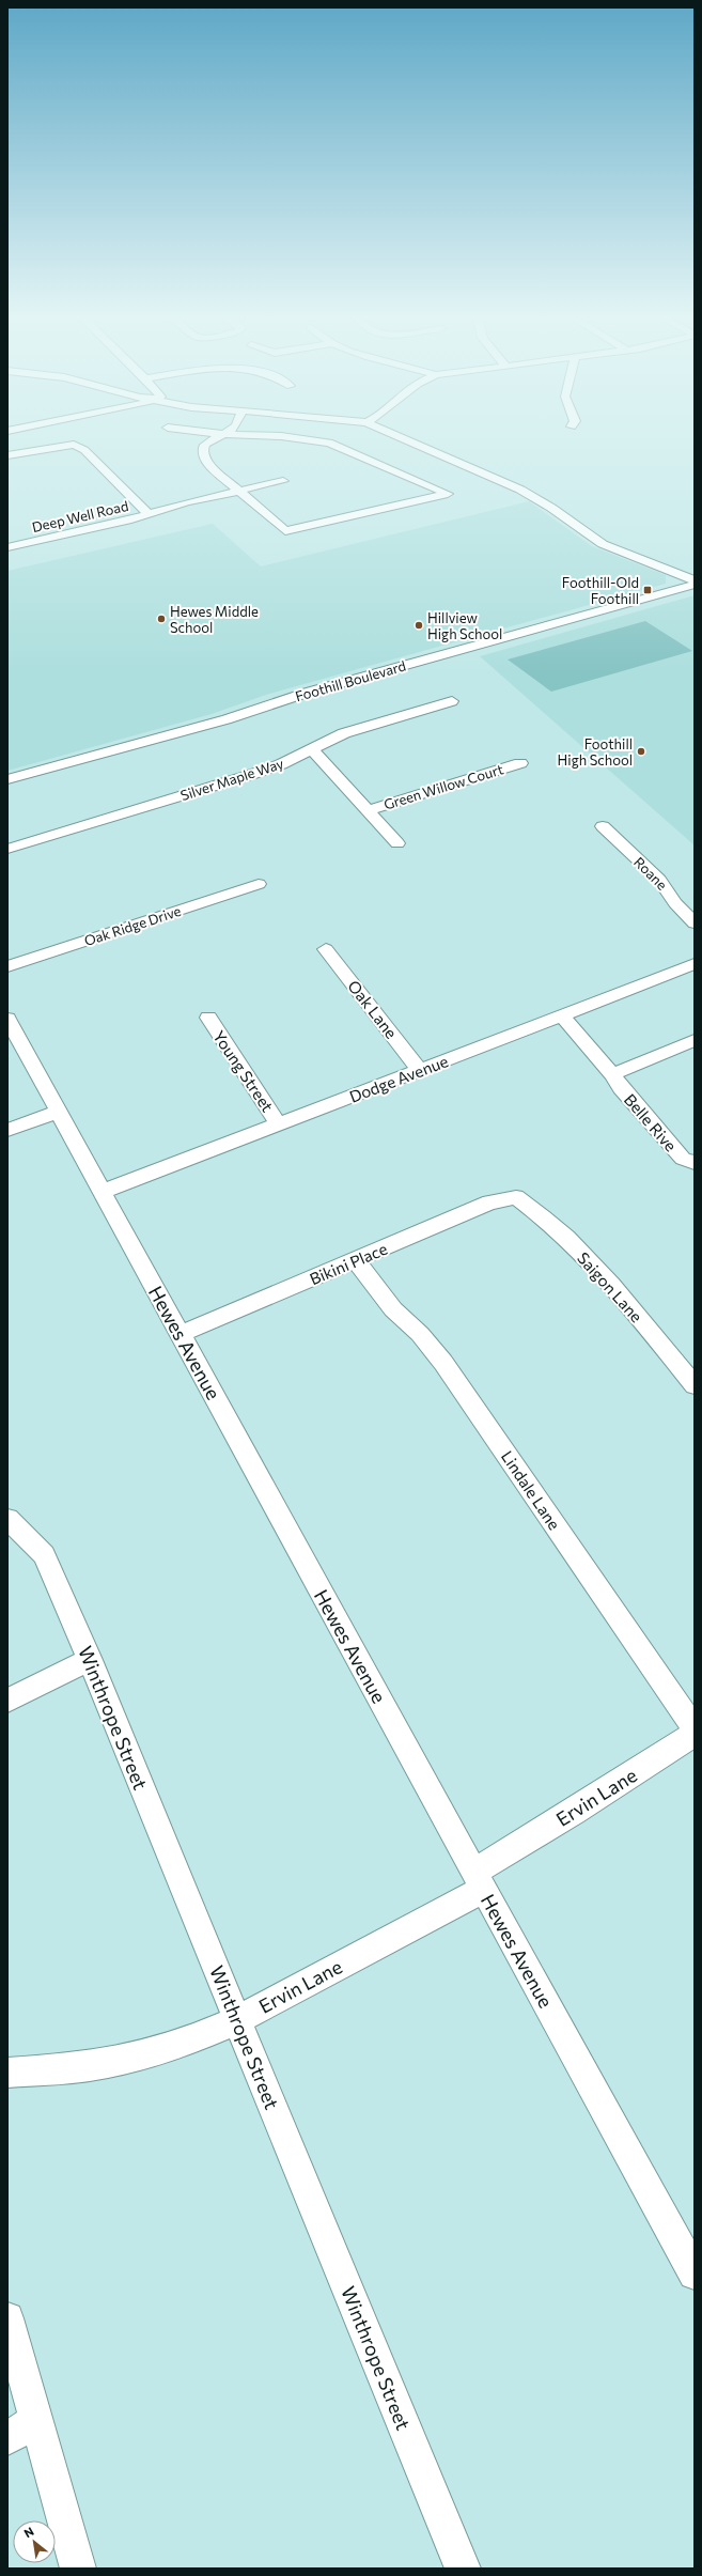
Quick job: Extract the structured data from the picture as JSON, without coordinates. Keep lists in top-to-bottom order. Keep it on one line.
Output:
{"streets":{"street":["Deep Well Road","Foothill Boulevard","Silver Maple Way","Green Willow Court","Roane","Oak Ridge Drive","Oak Lane","Young Street","Dodge Avenue","Belle Rive","Bikini Place","Saigon Lane","Hewes Avenue","Lindale Lane","Winthrope Street","Ervin Lane"]},"crossings":[["Oak Lane","Dodge Avenue"],["Young Street","Dodge Avenue"],["Dodge Avenue","Belle Rive"],["Dodge Avenue","Hewes Avenue"],["Bikini Place","Saigon Lane"],["Bikini Place","Hewes Avenue"],["Bikini Place","Lindale Lane"],["Hewes Avenue","Ervin Lane"],["Winthrope Street","Ervin Lane"]],"places":{"transit":["Foothill-Old Foothill"],"other":["Hewes Middle School","Hillview High School","Foothill High School"]},"north":"top left"}
